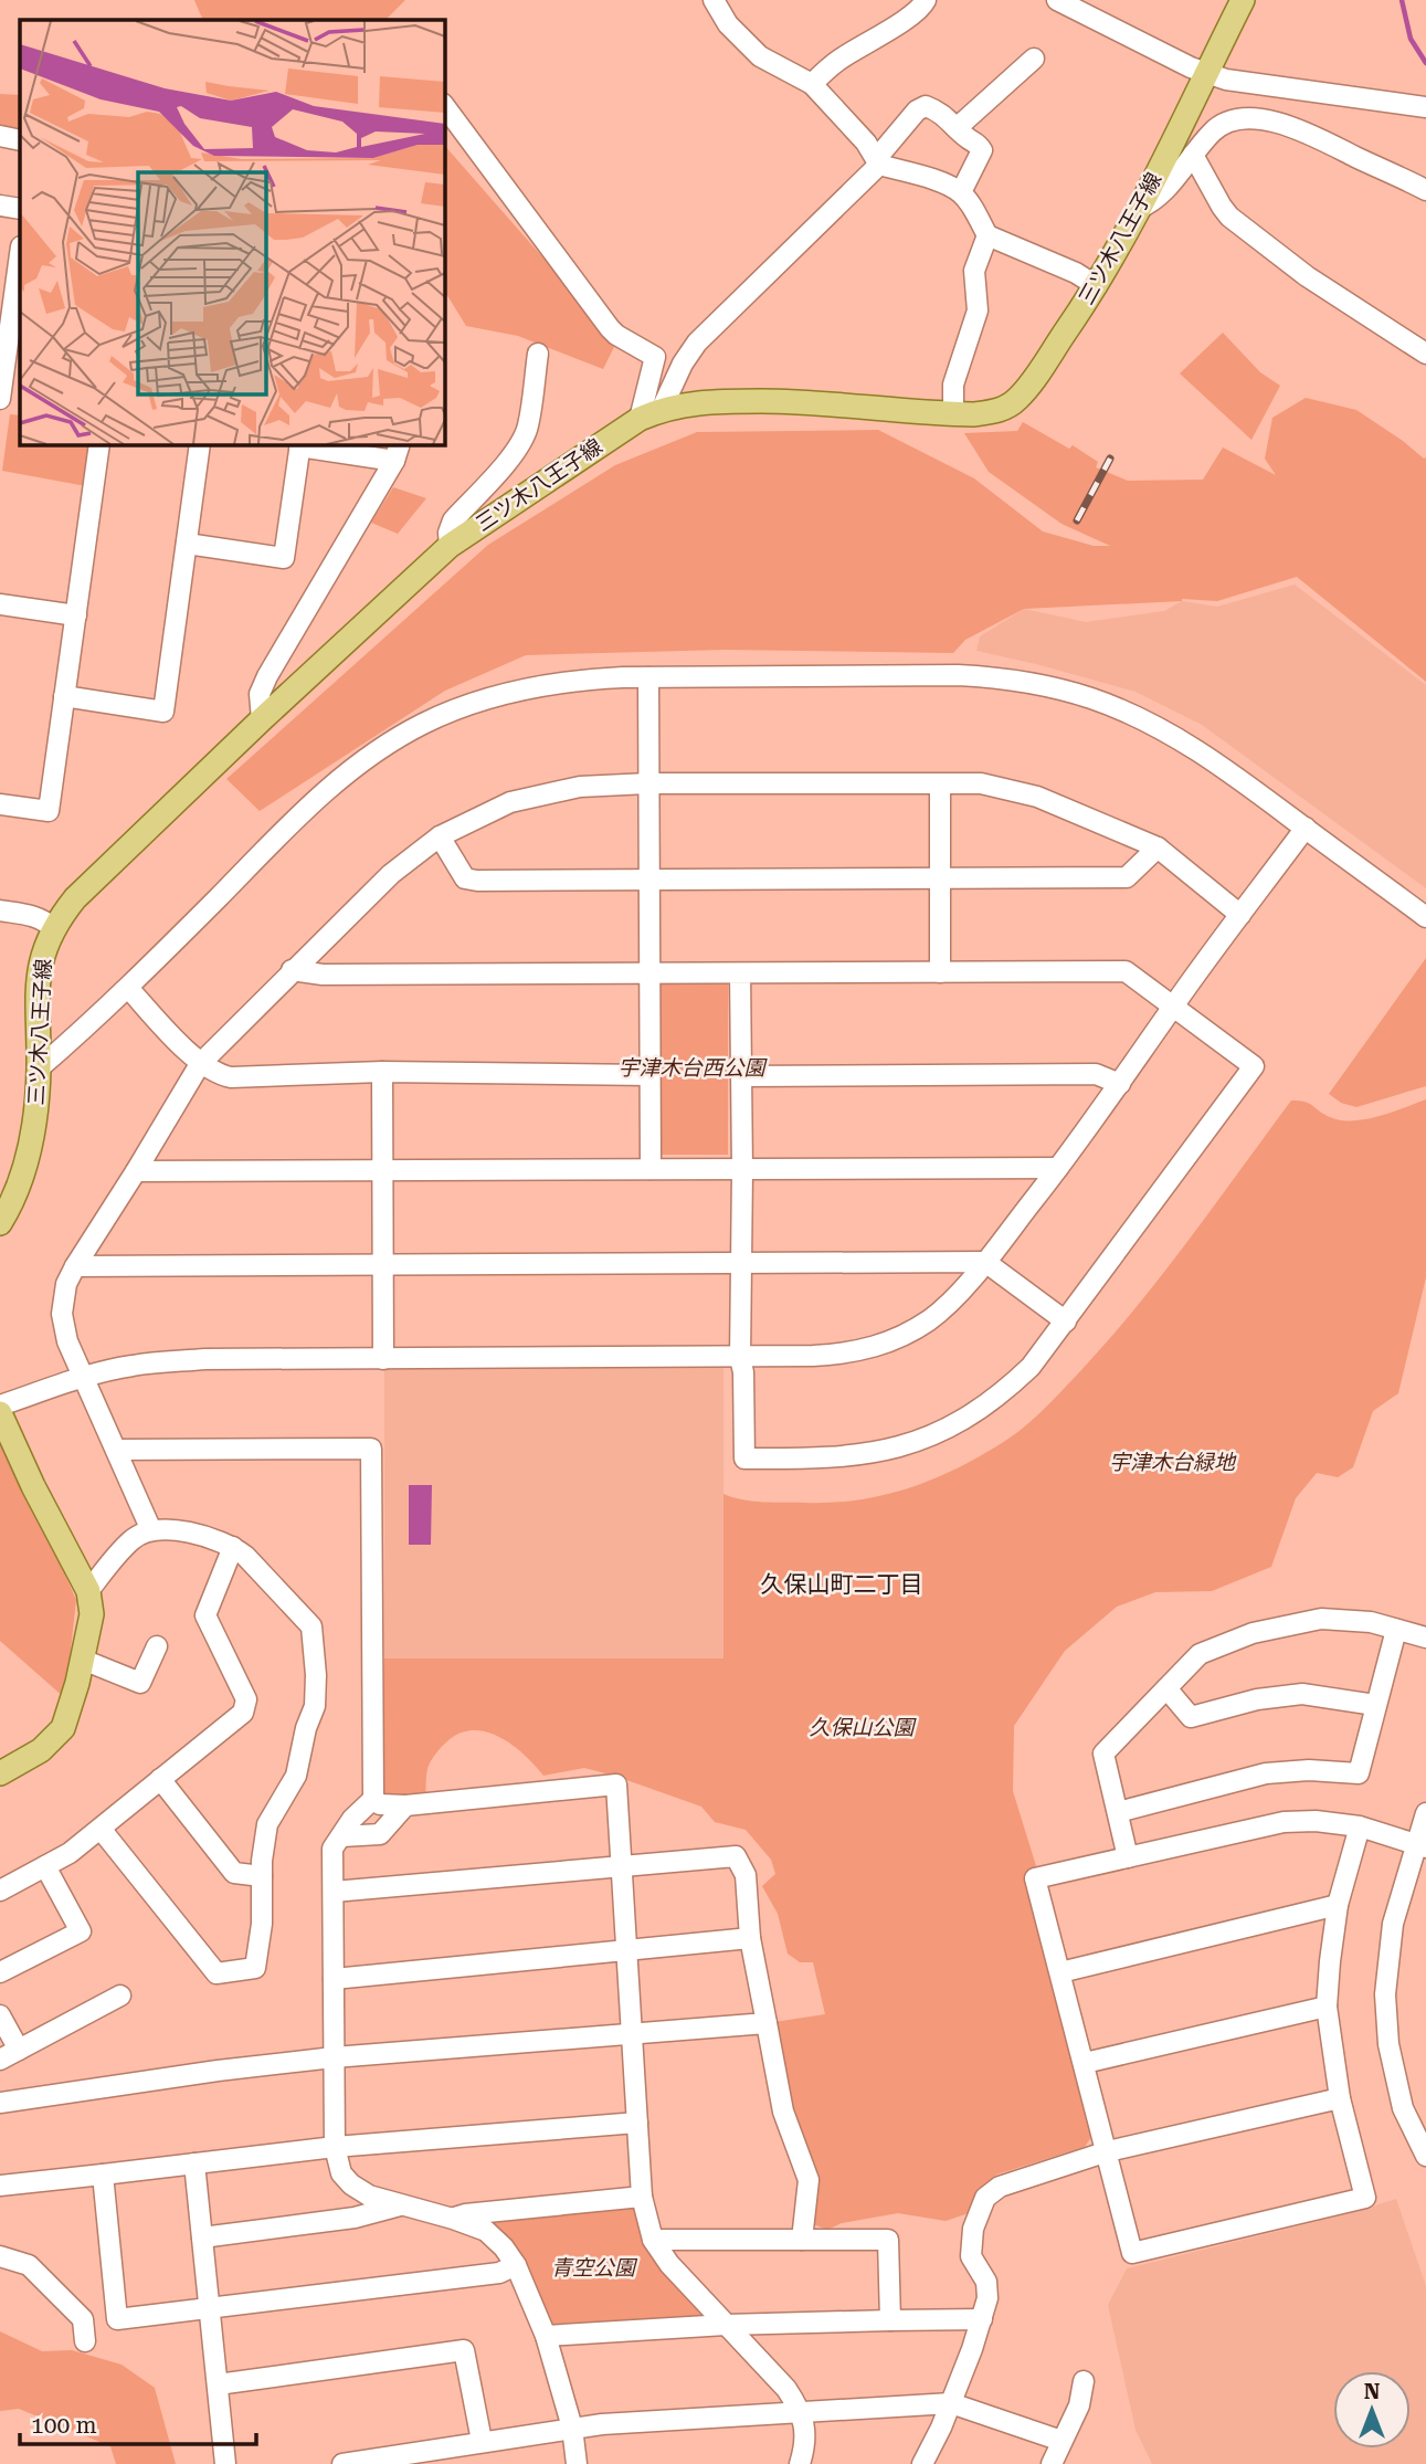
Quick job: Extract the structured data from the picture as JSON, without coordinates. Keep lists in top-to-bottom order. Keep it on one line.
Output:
{"streets":{"main road":["三ツ木八王子線"]},"districts":["久保山町二丁目"],"parks":["宇津木台西公園","宇津木台緑地","久保山公園","青空公園"],"scale_bar":"100 m","north":"top"}
